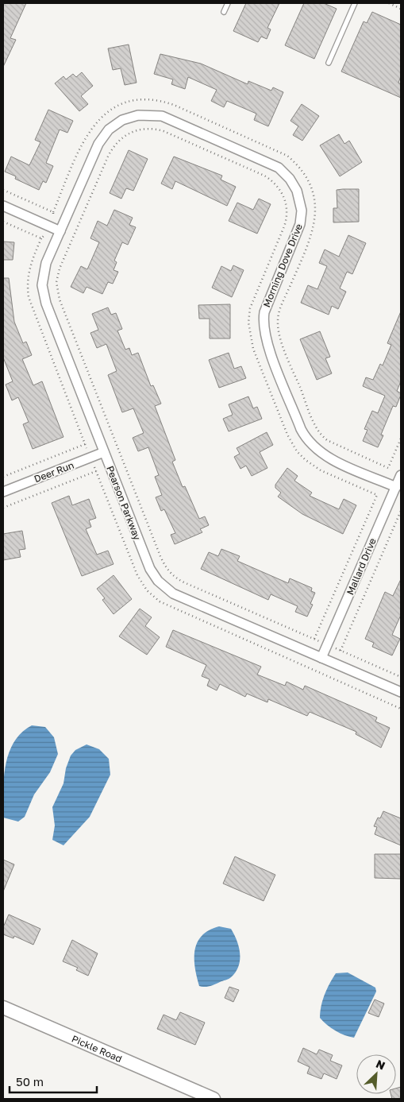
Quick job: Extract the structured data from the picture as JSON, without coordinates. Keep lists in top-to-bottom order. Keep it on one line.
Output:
{"streets":{"street":["Morning Dove Drive","Deer Run","Pearson Parkway","Mallard Drive","Pickle Road"]},"crossings":[["Morning Dove Drive","Pearson Parkway"],["Morning Dove Drive","Mallard Drive"],["Deer Run","Pearson Parkway"],["Pearson Parkway","Mallard Drive"]],"scale_bar":"50 m","north":"top right"}
